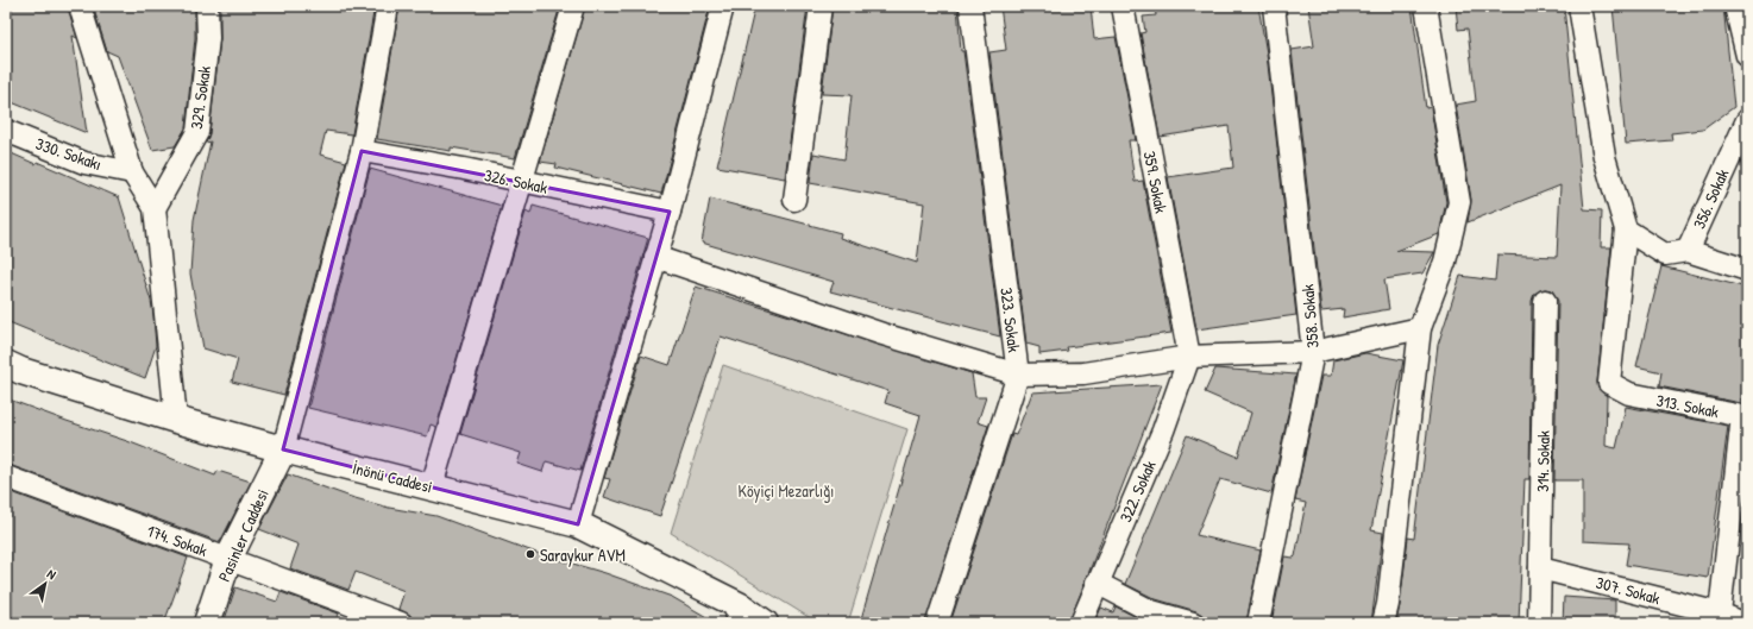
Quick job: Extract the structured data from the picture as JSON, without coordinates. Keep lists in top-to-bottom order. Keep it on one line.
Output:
{"streets":{"main road":["İnönü Caddesi","Pasinler Caddesi"],"street":["329. Sokak","330. Sokakı","326. Sokak","359. Sokak","356. Sokak","358. Sokak","323. Sokak","313. Sokak","314. Sokak","322. Sokak","174. Sokak","307. Sokak"]},"crossings":[["359. Sokak","322. Sokak"],["313. Sokak","307. Sokak"],["314. Sokak","307. Sokak"],["İnönü Caddesi","Pasinler Caddesi"],["Pasinler Caddesi","174. Sokak"]],"parks":["Köyiçi Mezarlığı"],"places":["Saraykur AVM"],"north":"top right"}
